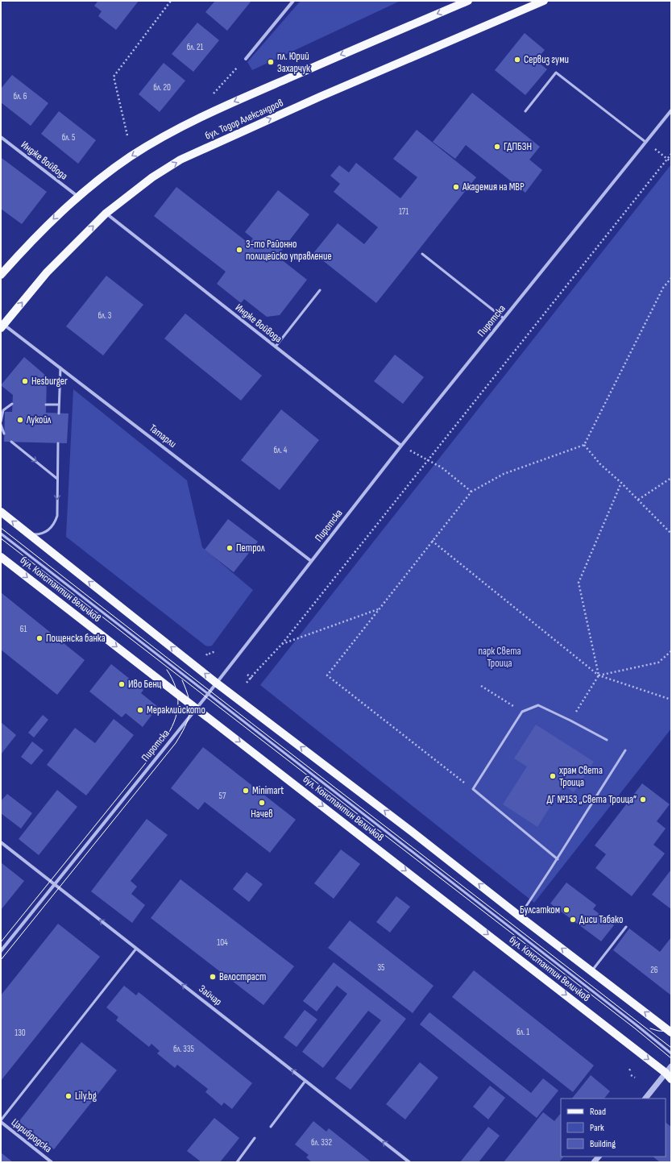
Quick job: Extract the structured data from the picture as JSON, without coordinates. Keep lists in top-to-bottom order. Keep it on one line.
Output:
{"streets":{"main road":["бул. Тодор Александров","бул. Константин Величков"],"street":["Индже войвода","Пиротска","Татарли","Зайчар","Царибродска"]},"crossings":[["бул. Тодор Александров","Индже войвода"],["бул. Тодор Александров","Татарли"],["Индже войвода","Пиротска"],["Пиротска","Татарли"],["Пиротска","бул. Константин Величков"],["Пиротска","Зайчар"]],"one_way":["Зайчар"],"parks":["парк Света Троица"],"places":["Сервиз гуми","пл. Юрий Захарчук","ГДПБЗН","Академия на МВР","3-то Районно полицейско управление","Hesburger","Лукойл","Петрол","Пощенска банка","Иво Бенц","Мераклийското","храм Света Троица","Minimart","ДГ №153 „Света Троица“","Начев","Булсатком","Диси Табако","Велостраст","Lily.bg"],"house_numbers":["бл. 21","бл. 20","бл. 6","бл. 5","171","бл. 3","бл. 4","61","57","104","35","26","бл. 1","130","бл. 335","бл. 332"],"legend":["Road","Park","Building"]}
